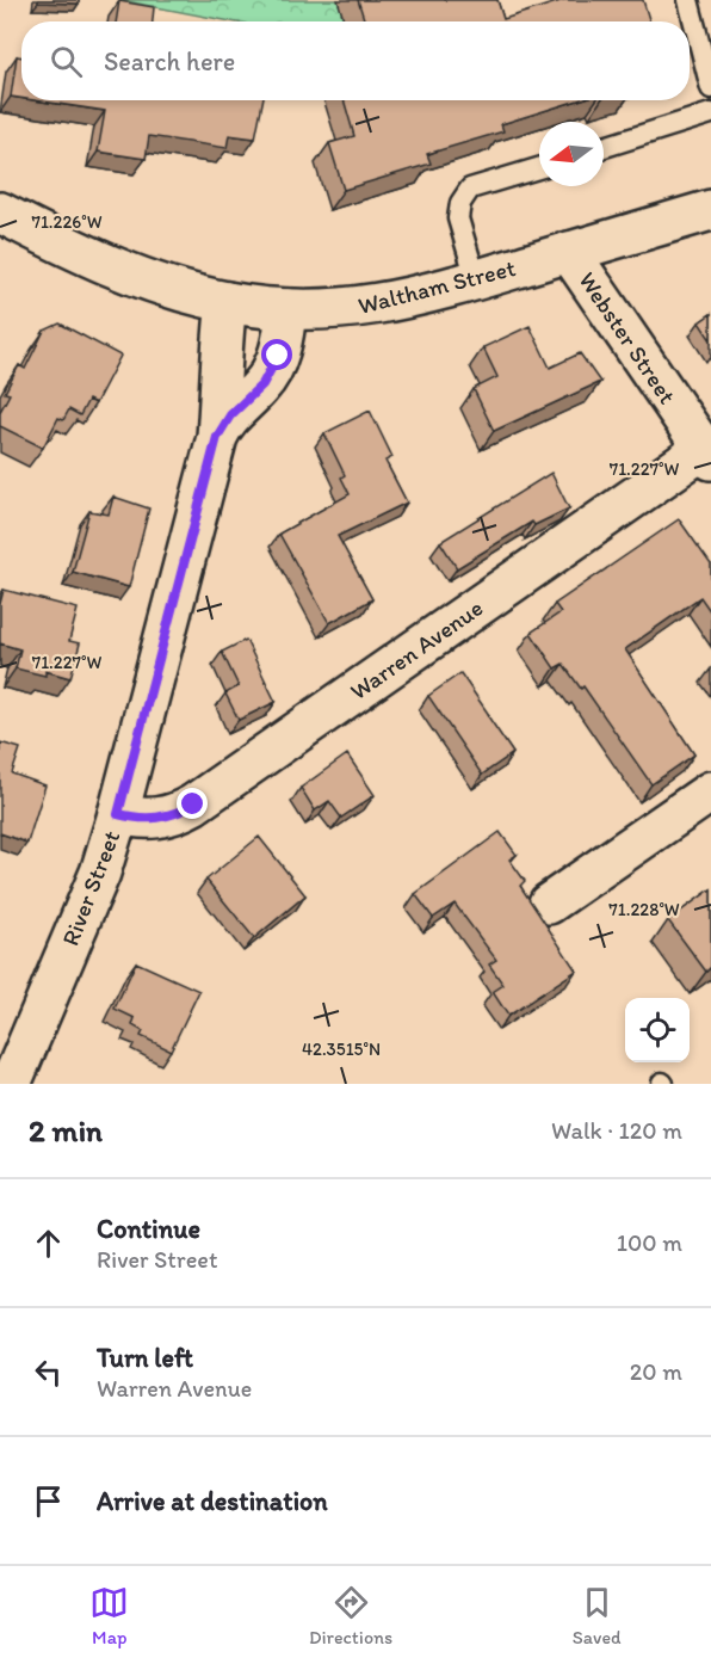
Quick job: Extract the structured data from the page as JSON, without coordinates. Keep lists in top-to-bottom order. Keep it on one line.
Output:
{"streets":{"street":["Waltham Street","Webster Street","Warren Avenue","River Street"]},"crossings":[["Waltham Street","Webster Street"],["Waltham Street","River Street"],["Webster Street","Warren Avenue"],["Warren Avenue","River Street"]],"north":"left","page":{"search":"Search here","heading":["2 min","Walk · 120 m"],"list":[["Continue","River Street","100 m"],["Turn left","Warren Avenue","20 m"],"Arrive at destination"],"nav":["Map","Directions","Saved"]},"coordinates":["71.226°W","71.227°W","71.228°W","42.3515°N"]}
